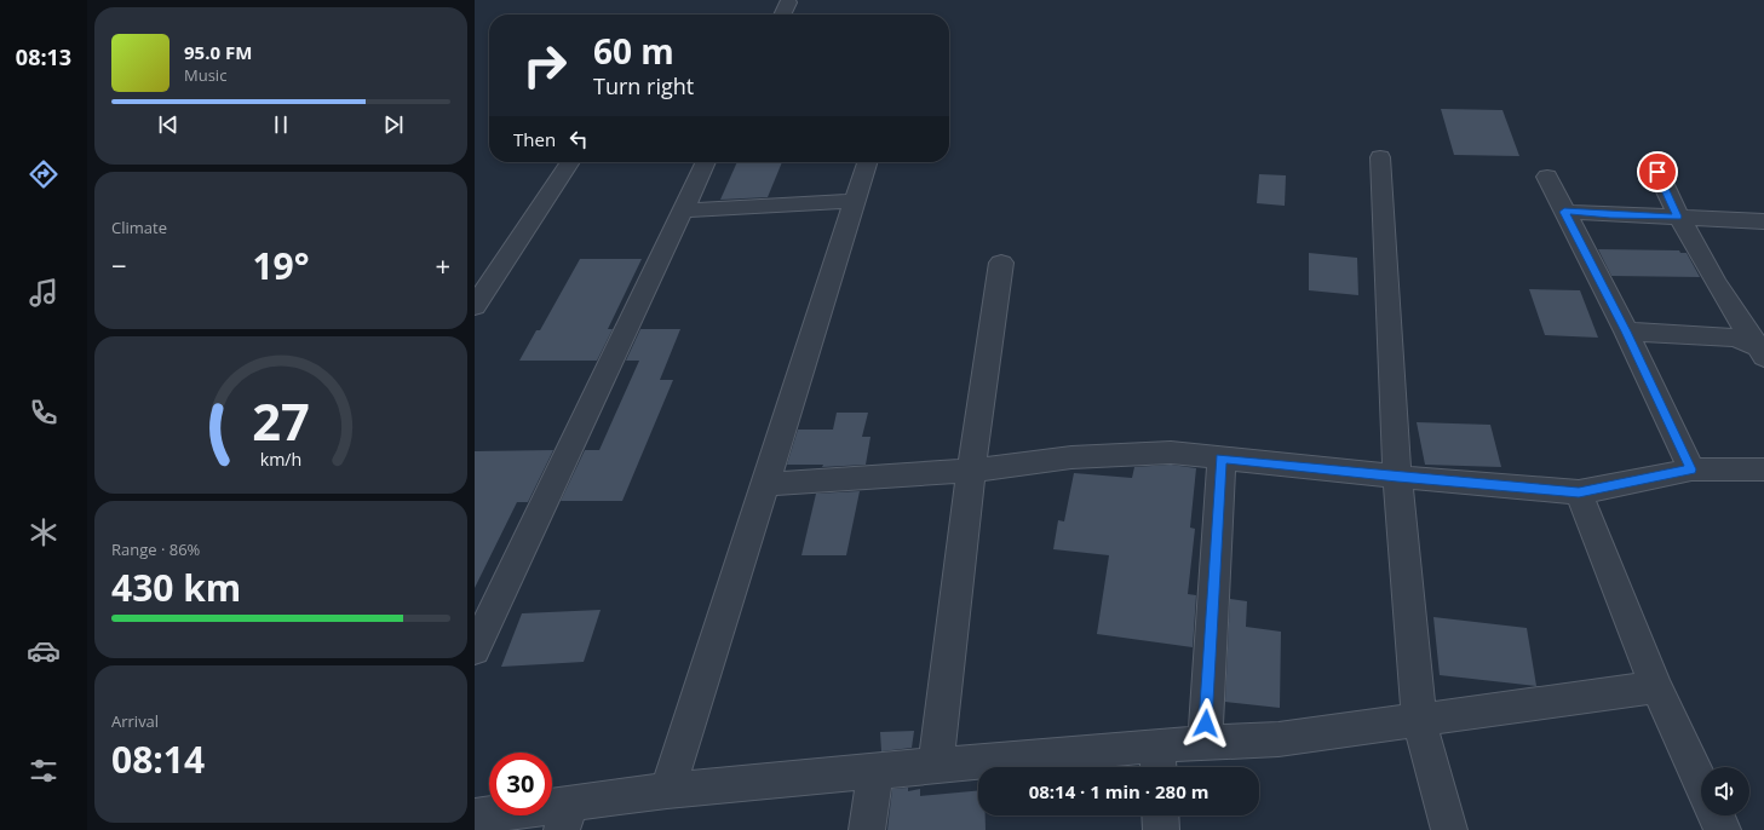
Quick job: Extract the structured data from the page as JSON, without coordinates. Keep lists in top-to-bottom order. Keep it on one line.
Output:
{"page":{"tabs":"08:13","turn":["60 m","Turn right"],"song":["95.0 FM","Music"],"then":"Then","tile":["Climate",["Range · 86%","430 km"],["Arrival","08:14"]],"heat":["−","19°","+"],"limit":"30","trip":"08:14 · 1 min · 280 m","gauge":["27","km/h"]}}
